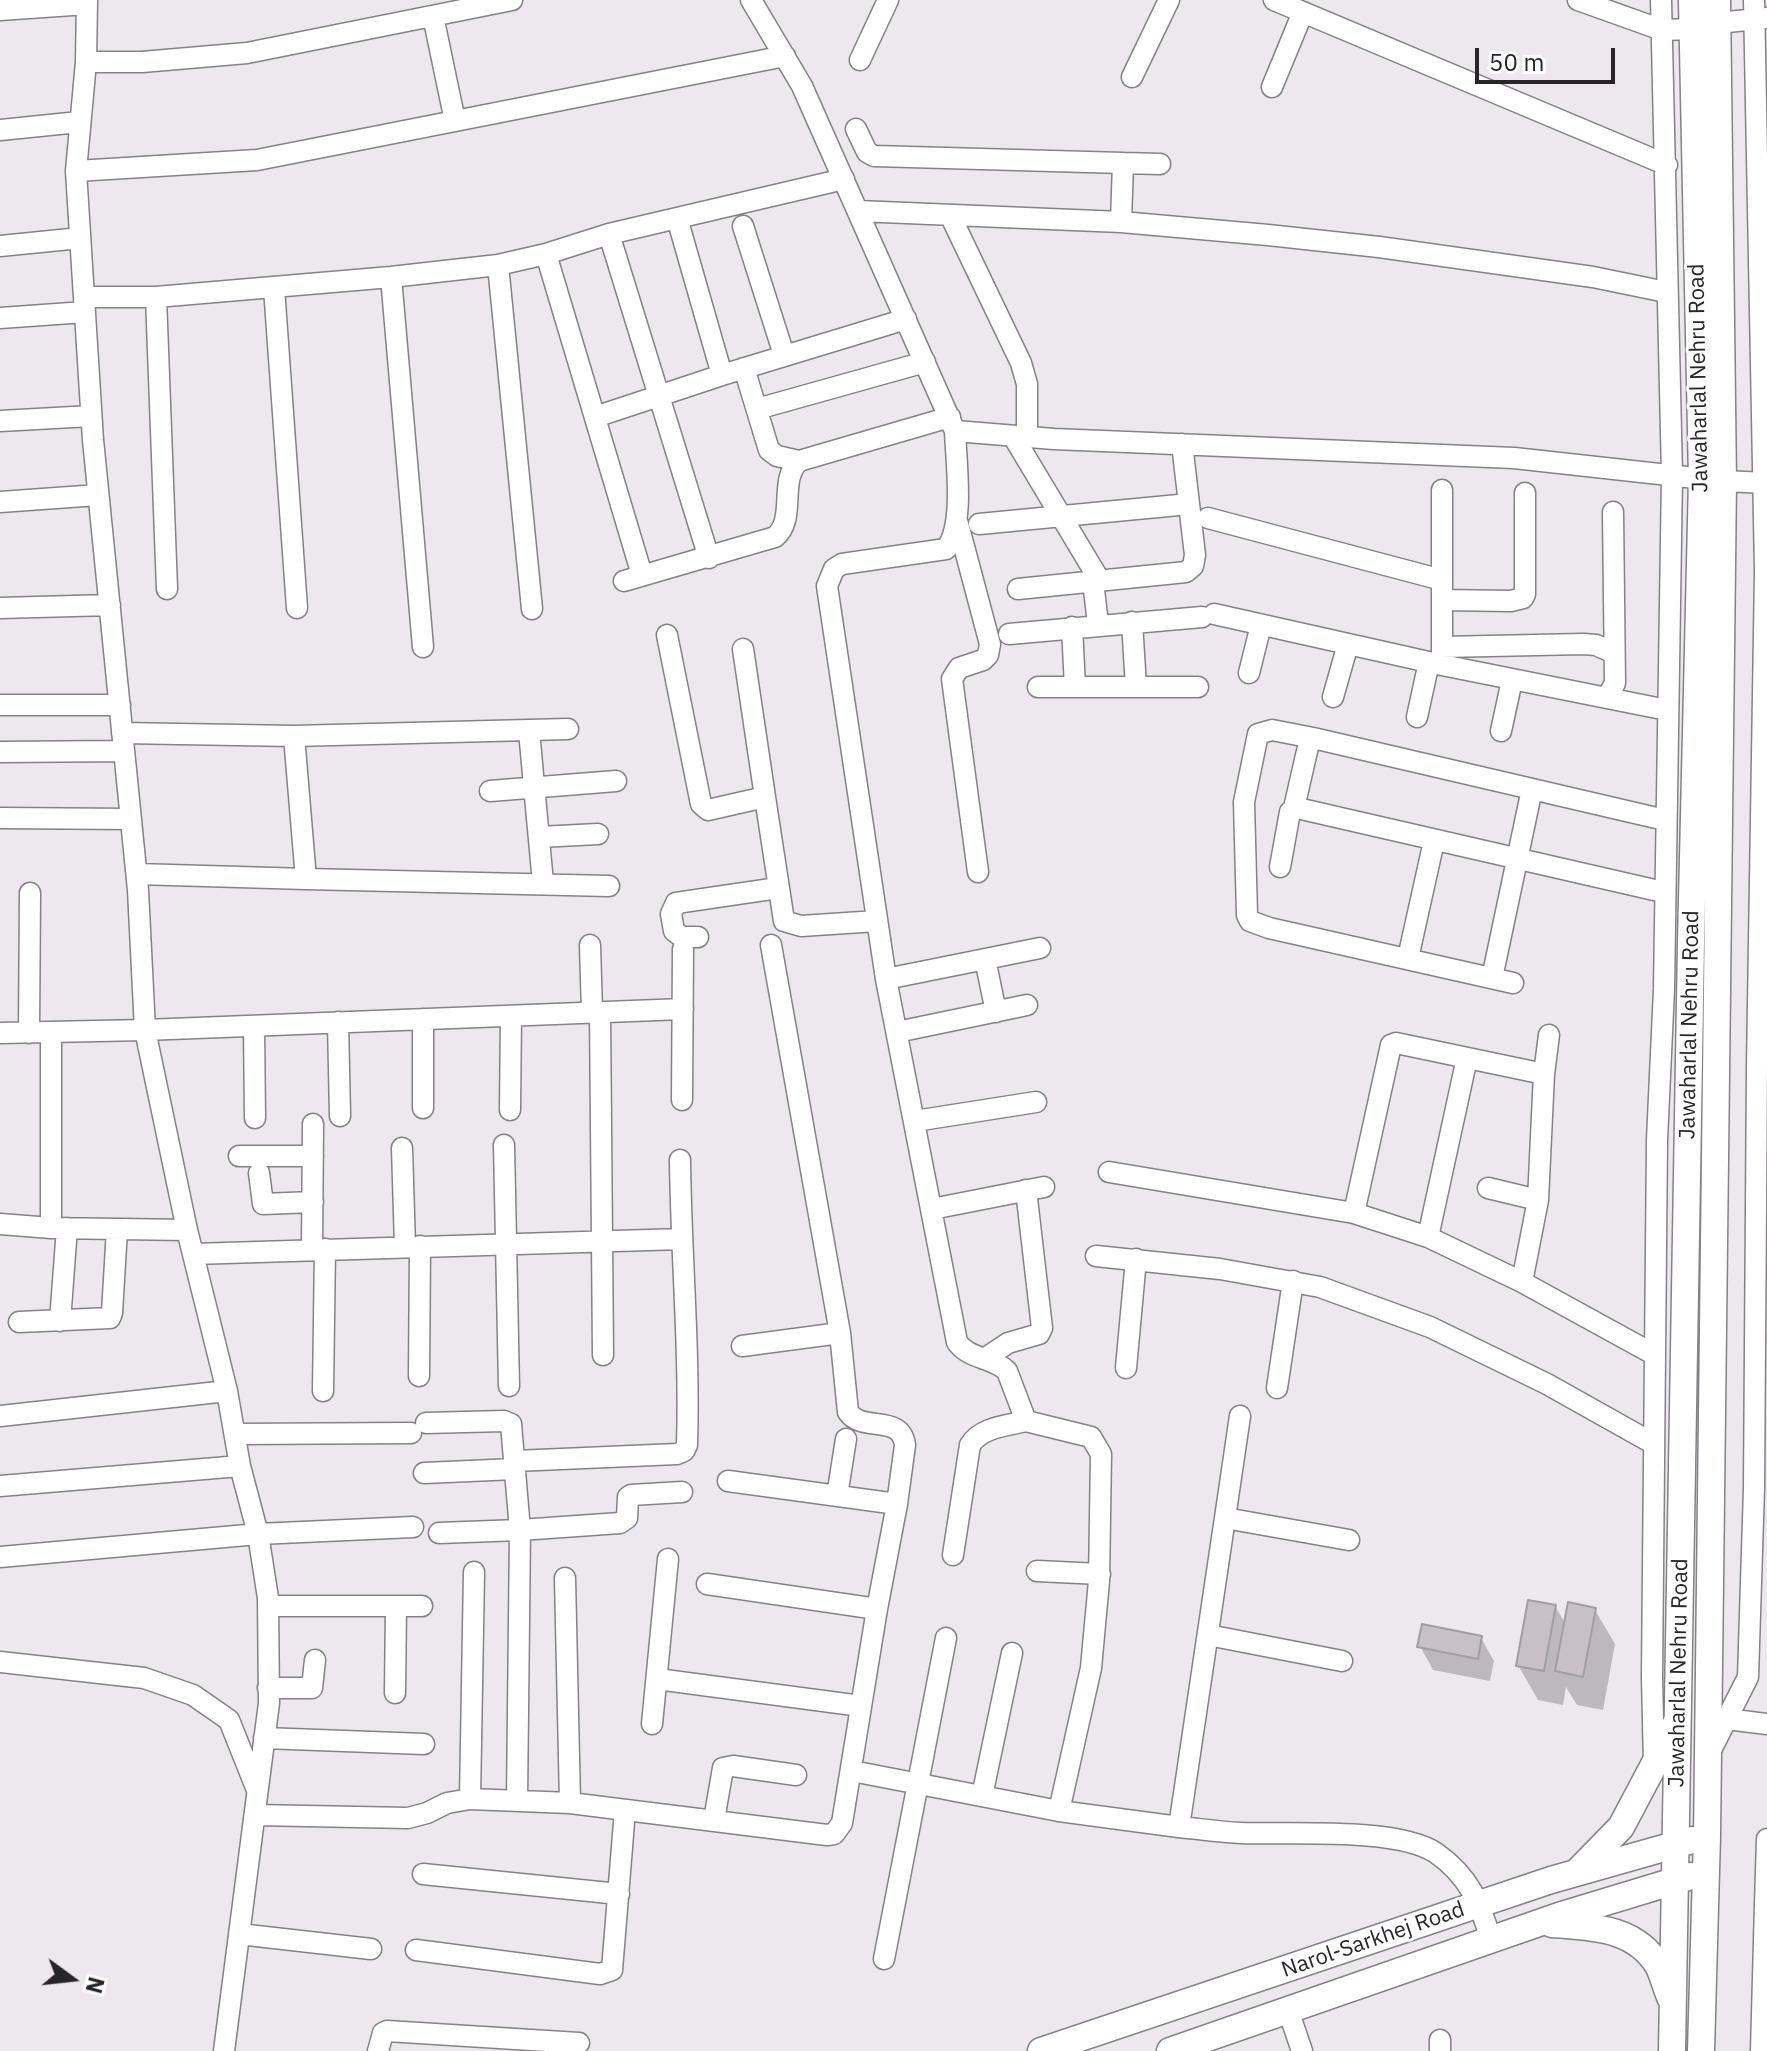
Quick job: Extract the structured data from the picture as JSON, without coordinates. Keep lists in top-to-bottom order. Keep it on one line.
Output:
{"streets":{"main road":["Jawaharlal Nehru Road","Narol-Sarkhej Road"]},"crossings":[["Jawaharlal Nehru Road","Narol-Sarkhej Road"]],"scale_bar":"50 m","north":"right"}
